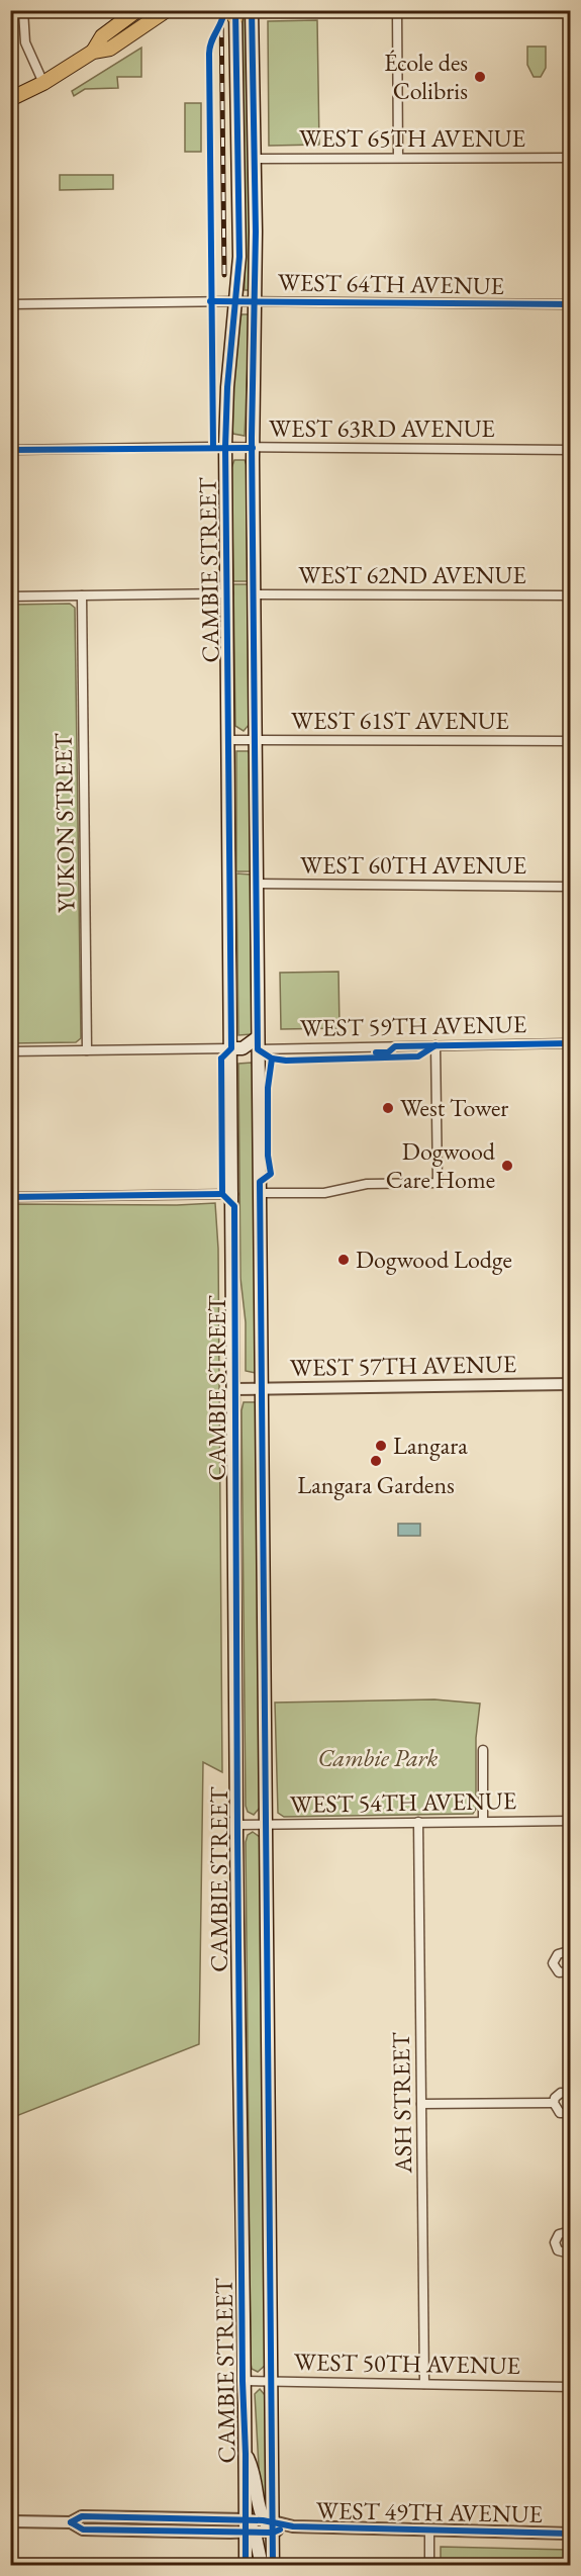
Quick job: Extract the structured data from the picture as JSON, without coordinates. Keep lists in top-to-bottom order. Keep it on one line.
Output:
{"streets":{"main road":["CAMBIE STREET"],"street":["WEST 65TH AVENUE","WEST 64TH AVENUE","WEST 63RD AVENUE","WEST 62ND AVENUE","WEST 61ST AVENUE","YUKON STREET","WEST 60TH AVENUE","WEST 59TH AVENUE","WEST 57TH AVENUE","WEST 54TH AVENUE","ASH STREET","WEST 50TH AVENUE","WEST 49TH AVENUE"]},"crossings":[["WEST 65TH AVENUE","CAMBIE STREET"],["WEST 64TH AVENUE","CAMBIE STREET"],["WEST 63RD AVENUE","CAMBIE STREET"],["CAMBIE STREET","WEST 62ND AVENUE"],["CAMBIE STREET","WEST 61ST AVENUE"],["CAMBIE STREET","WEST 60TH AVENUE"],["CAMBIE STREET","WEST 59TH AVENUE"],["CAMBIE STREET","WEST 57TH AVENUE"],["CAMBIE STREET","WEST 54TH AVENUE"],["CAMBIE STREET","WEST 50TH AVENUE"],["CAMBIE STREET","WEST 49TH AVENUE"],["WEST 54TH AVENUE","ASH STREET"],["ASH STREET","WEST 50TH AVENUE"]],"parks":["Cambie Park"],"places":["École des Colibris","West Tower","Dogwood Care Home","Dogwood Lodge","Langara","Langara Gardens"]}
